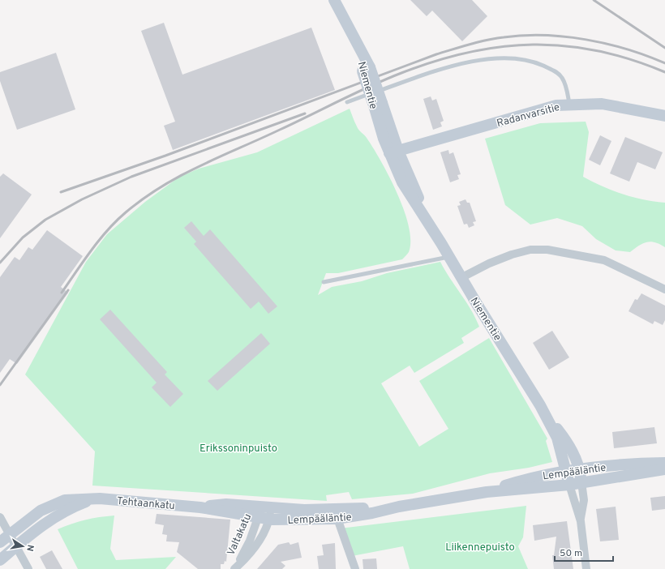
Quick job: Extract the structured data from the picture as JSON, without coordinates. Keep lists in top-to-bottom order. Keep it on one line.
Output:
{"streets":{"main road":["Niementie","Radanvarsitie","Lempääläntie","Tehtaankatu"],"street":["Valtakatu"]},"crossings":[["Niementie","Radanvarsitie"],["Niementie","Lempääläntie"],["Lempääläntie","Tehtaankatu"],["Lempääläntie","Valtakatu"],["Tehtaankatu","Valtakatu"]],"parks":["Erikssoninpuisto","Liikennepuisto"],"scale_bar":"50 m","north":"right"}
